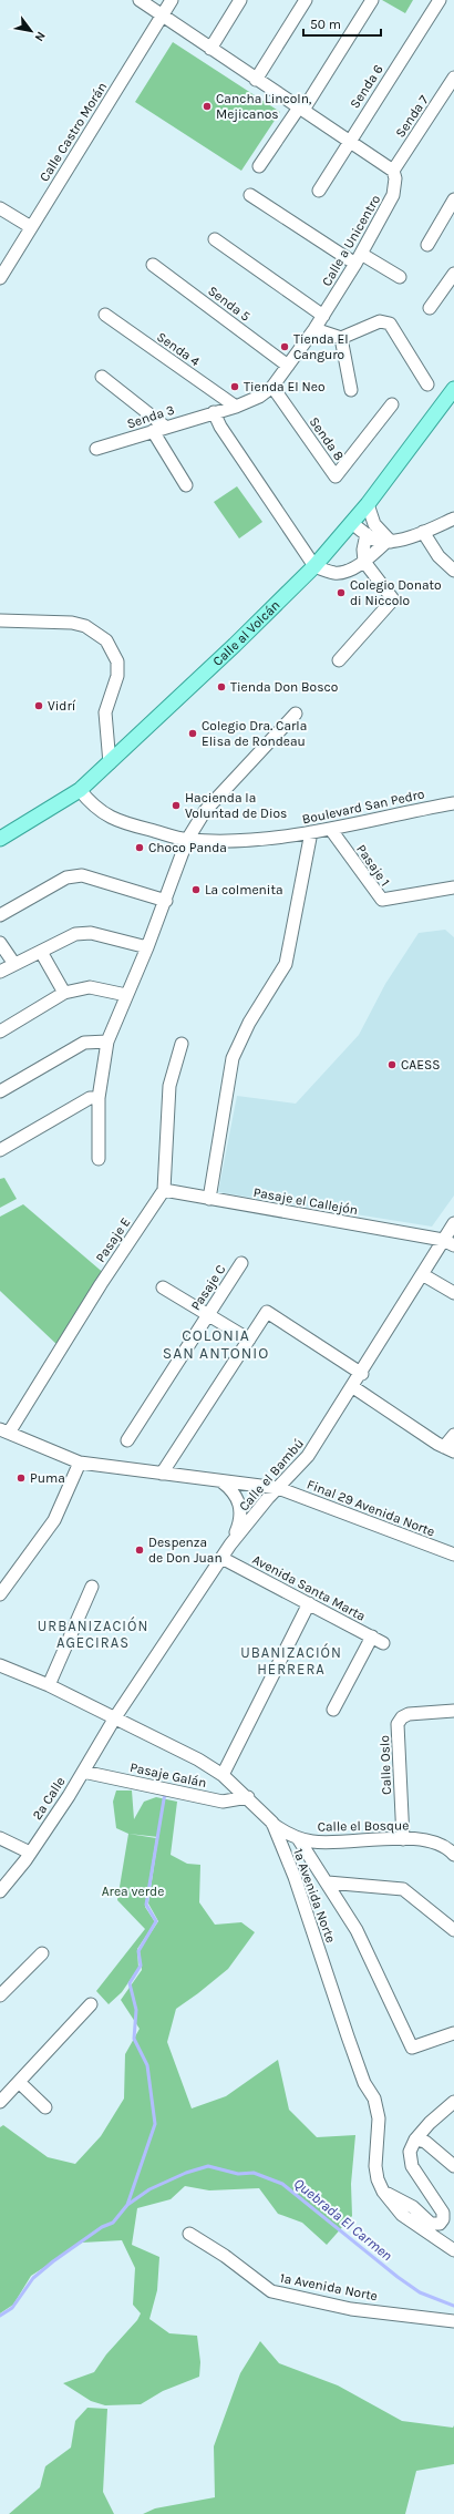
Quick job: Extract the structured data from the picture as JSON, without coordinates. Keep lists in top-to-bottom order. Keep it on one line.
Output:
{"streets":{"main road":["Calle al Volcán"],"street":["Senda 6","Senda 7","Calle Castro Morán","Calle a Unicentro","Senda 5","Senda 4","Senda 3","Senda 8","Boulevard San Pedro","Pasaje 1","Pasaje el Callejón","Pasaje E","Pasaje C","Calle el Bambú","Final 29 Avenida Norte","Avenida Santa Marta","Calle Oslo","Pasaje Galán","2a Calle","Calle el Bosque","1a Avenida Norte"]},"crossings":[["Senda 7","Calle a Unicentro"],["Calle a Unicentro","Senda 5"],["Calle a Unicentro","Senda 4"],["Calle a Unicentro","Senda 3"],["Calle a Unicentro","Senda 8"],["Calle al Volcán","Boulevard San Pedro"],["Boulevard San Pedro","Pasaje 1"],["Pasaje el Callejón","Pasaje E"],["Pasaje el Callejón","Calle el Bambú"],["Pasaje E","Final 29 Avenida Norte"],["Calle el Bambú","Final 29 Avenida Norte"],["Calle el Bambú","Avenida Santa Marta"],["Calle el Bambú","2a Calle"],["Calle el Bambú","1a Avenida Norte"],["Calle Oslo","Calle el Bosque"],["Pasaje Galán","2a Calle"],["Pasaje Galán","1a Avenida Norte"],["2a Calle","1a Avenida Norte"],["Calle el Bosque","1a Avenida Norte"]],"districts":["COLONIA SAN ANTONIO","URBANIZACIÓN AGECIRAS","UBANIZACIÓN HERRERA"],"water":["Quebrada El Carmen"],"parks":["Area verde"],"places":["Cancha Lincoln, Mejicanos","Tienda El Canguro","Tienda El Neo","Colegio Donato di Niccolo","Tienda Don Bosco","Vidrí","Colegio Dra. Carla Elisa de Rondeau","Hacienda la Voluntad de Dios","Choco Panda","La colmenita","CAESS","Puma","Despenza de Don Juan"],"scale_bar":"50 m","north":"bottom right"}
